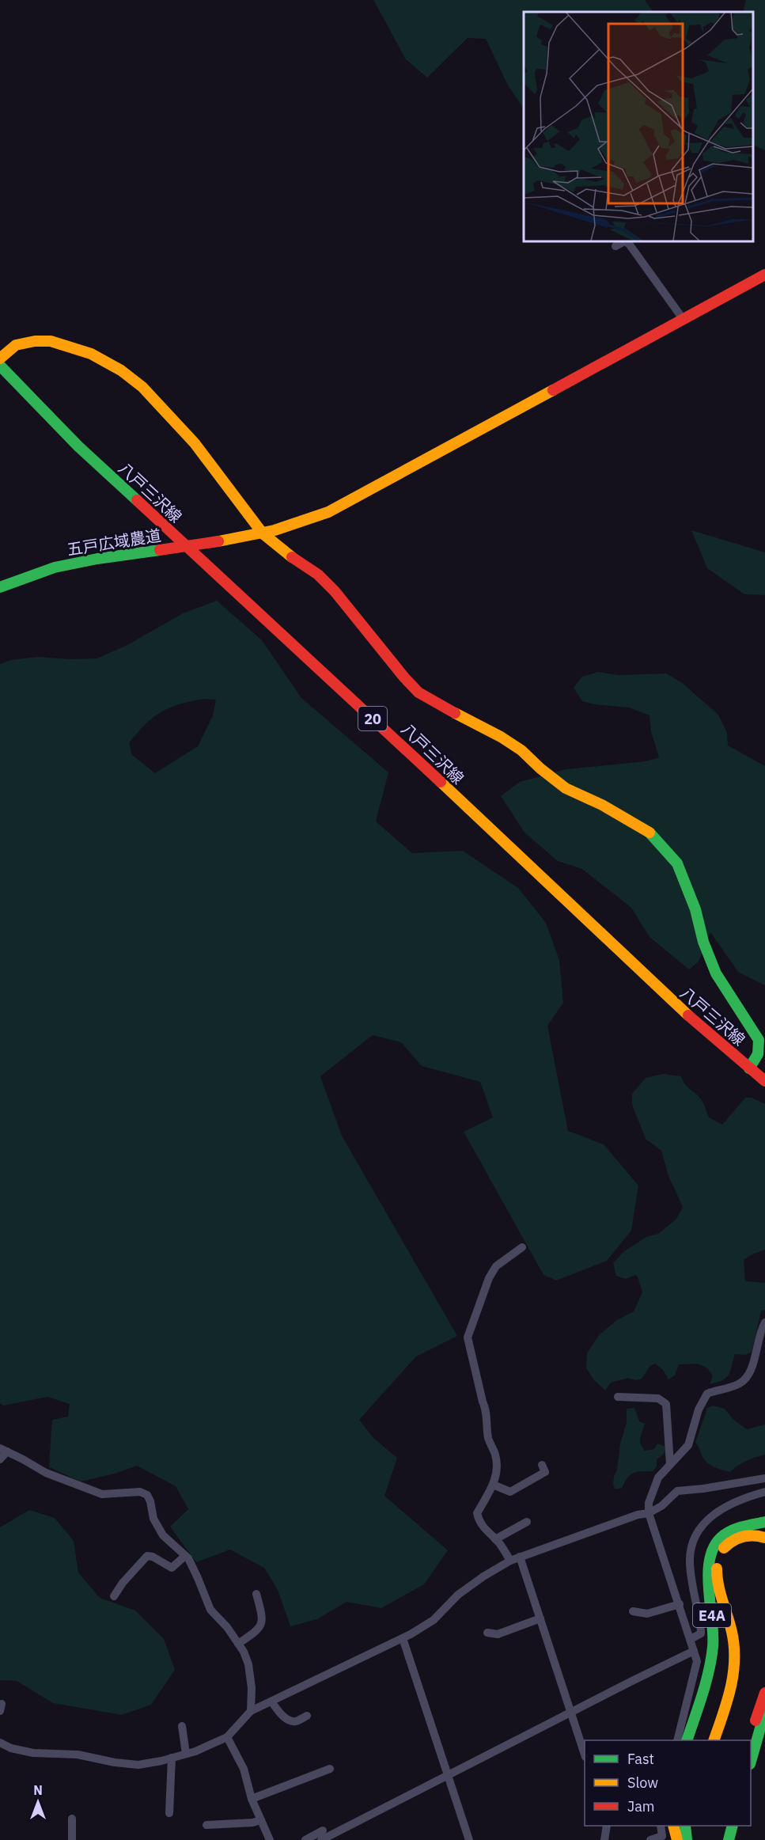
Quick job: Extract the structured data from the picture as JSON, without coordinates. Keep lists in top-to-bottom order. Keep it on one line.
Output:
{"streets":{"main road":["八戸三沢線","五戸広域農道","20","E4A"]},"legend":["Fast","Slow","Jam"],"north":"top"}
